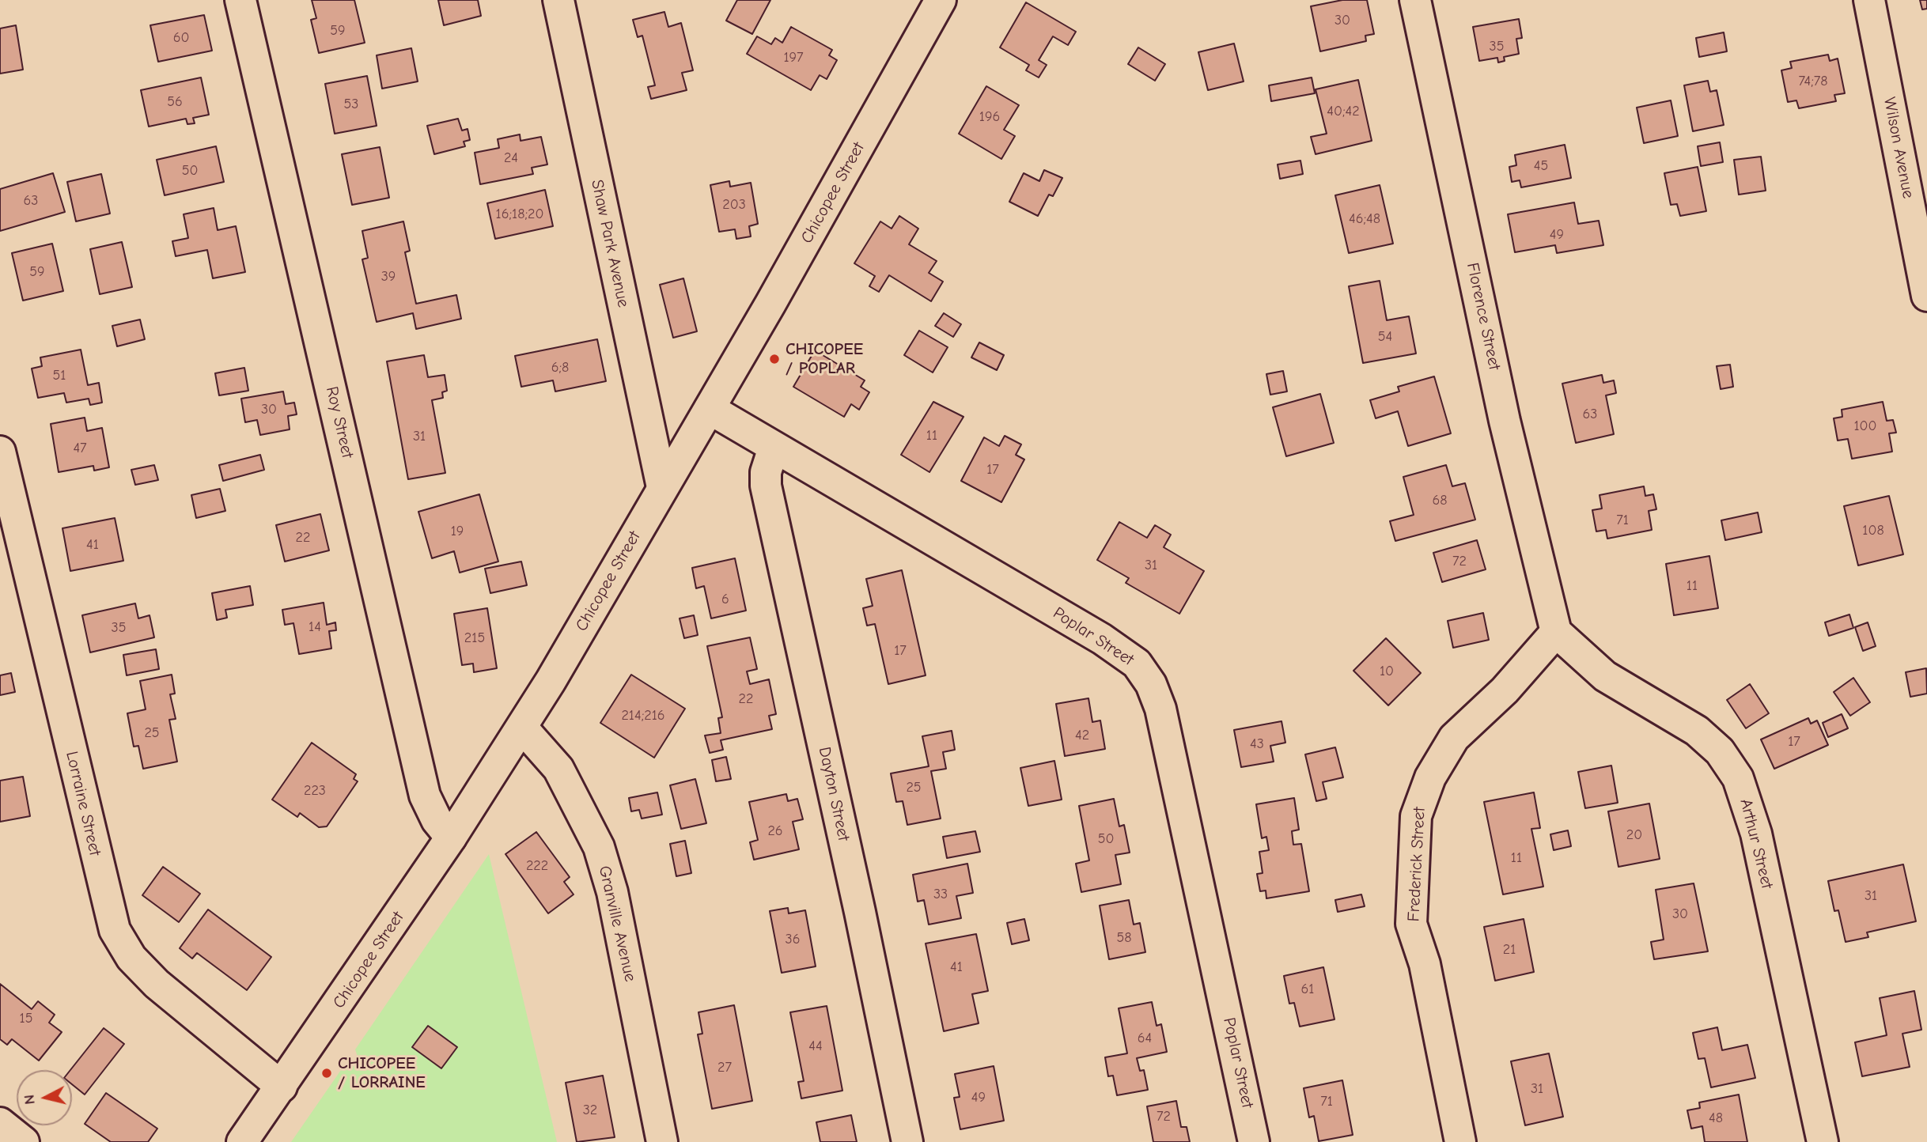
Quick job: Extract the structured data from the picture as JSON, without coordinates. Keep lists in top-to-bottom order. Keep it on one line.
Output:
{"streets":{"street":["Wilson Avenue","Chicopee Street","Shaw Park Avenue","Florence Street","Roy Street","Poplar Street","Dayton Street","Lorraine Street","Arthur Street","Frederick Street","Granville Avenue"]},"crossings":[["Chicopee Street","Shaw Park Avenue"],["Chicopee Street","Roy Street"],["Chicopee Street","Poplar Street"],["Chicopee Street","Lorraine Street"],["Chicopee Street","Granville Avenue"],["Florence Street","Arthur Street"],["Florence Street","Frederick Street"],["Poplar Street","Dayton Street"],["Arthur Street","Frederick Street"]],"places":["CHICOPEE / POPLAR","CHICOPEE / LORRAINE"],"house_numbers":["30","59","60","35","197","74;78","56","53","40;42","196","24","45","50","63","203","16;18;20","46;48","49","59","39","54","6;8","51","30","63","100","11","31","47","17","68","71","108","19","22","41","72","31","11","6","14","35","215","17","10","22","214;216","25","42","17","43","25","223","26","20","50","11","222","33","31","30","58","36","21","41","61","15","64","44","27","31","49","71","32","72","48"],"north":"left"}
